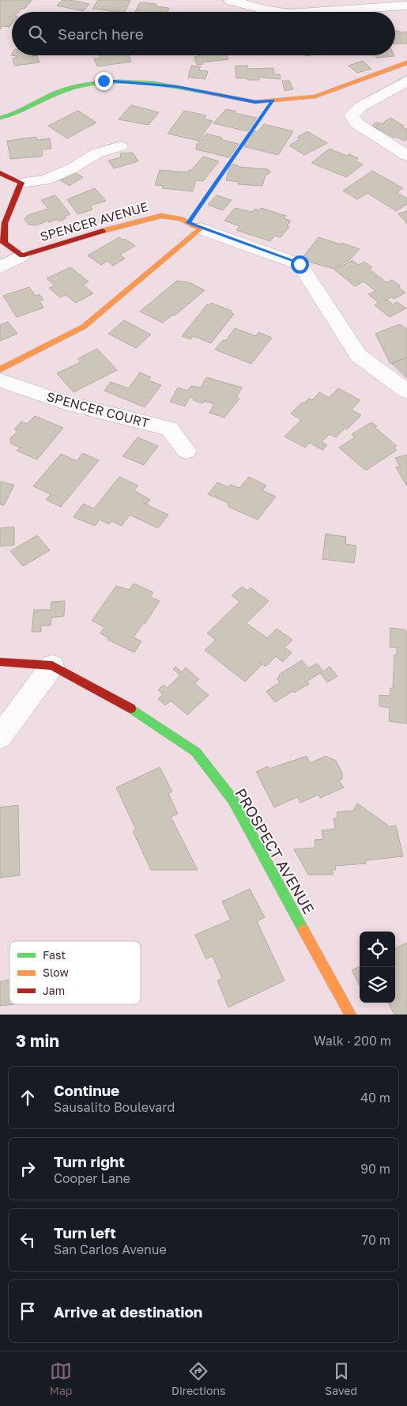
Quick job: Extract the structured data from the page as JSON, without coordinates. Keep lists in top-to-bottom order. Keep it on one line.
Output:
{"streets":{"street":["SPENCER AVENUE","SPENCER COURT","PROSPECT AVENUE"]},"legend":["Fast","Slow","Jam"],"page":{"search":"Search here","heading":["3 min","Walk · 200 m"],"list":[["Continue","Sausalito Boulevard","40 m"],["Turn right","Cooper Lane","90 m"],["Turn left","San Carlos Avenue","70 m"],"Arrive at destination"],"nav":["Map","Directions","Saved"]}}
